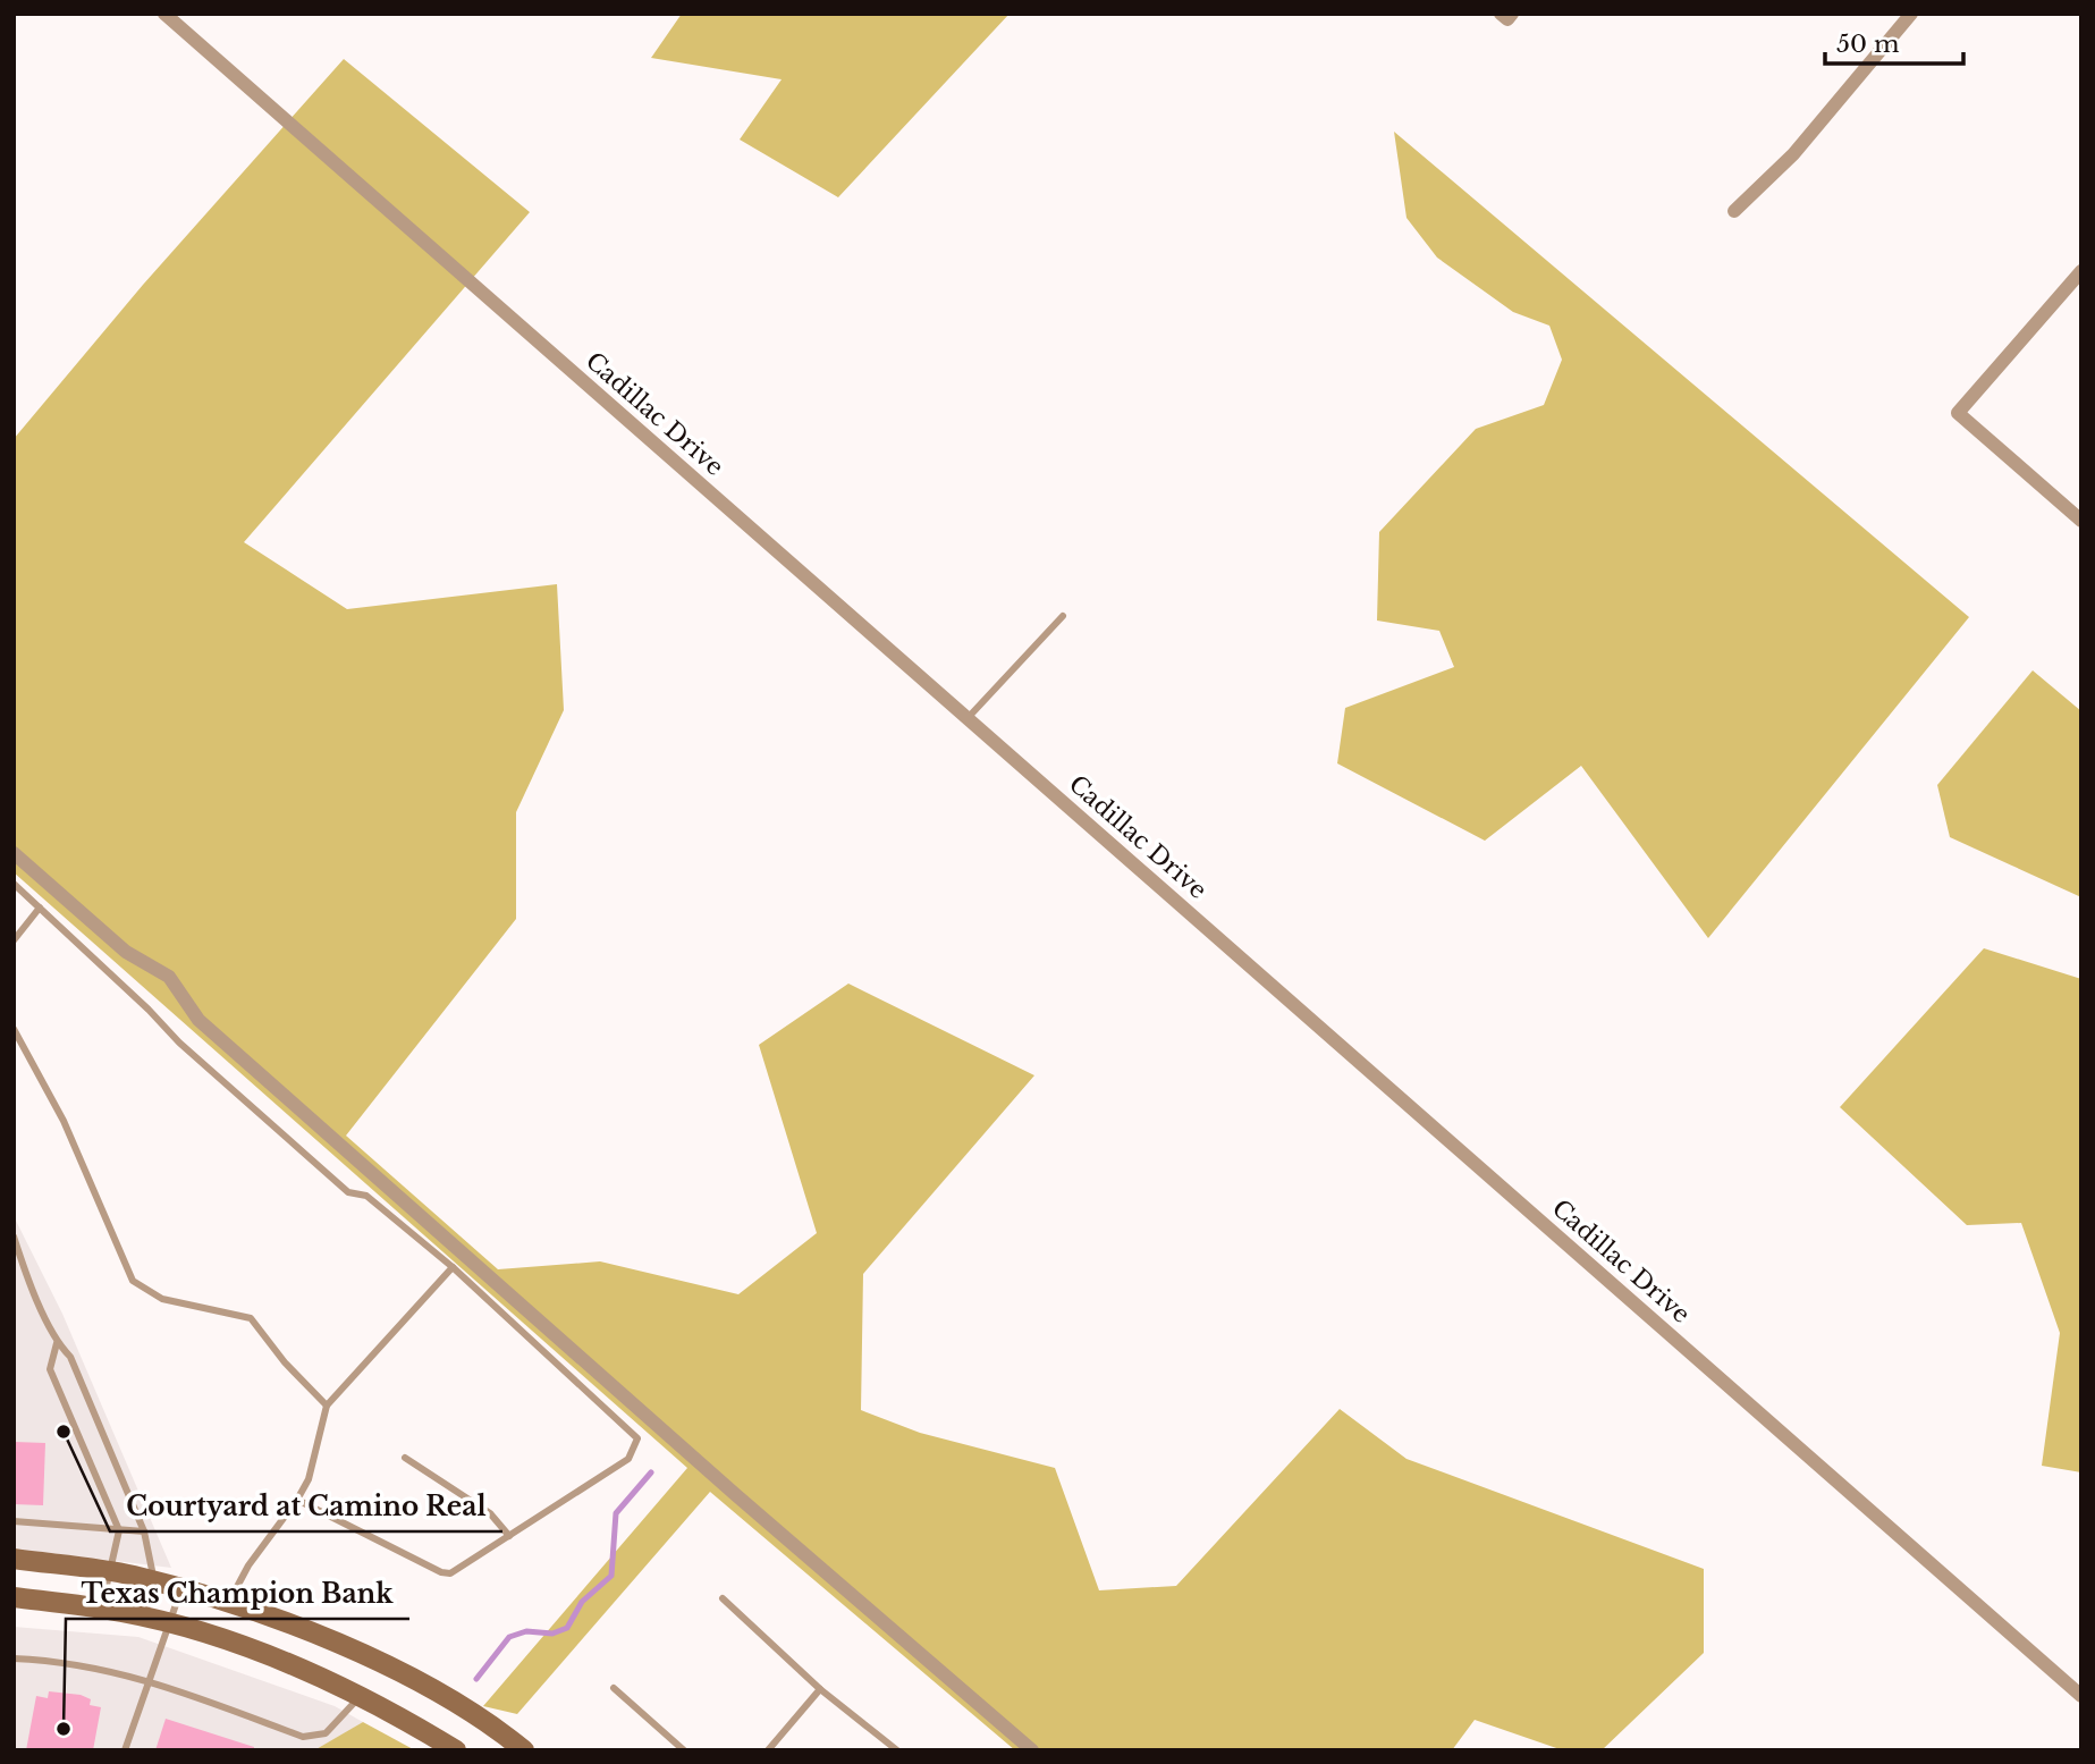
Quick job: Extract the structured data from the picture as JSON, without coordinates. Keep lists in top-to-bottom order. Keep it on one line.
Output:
{"streets":{"street":["Cadillac Drive"]},"places":["Courtyard at Camino Real","Texas Champion Bank"],"scale_bar":"50 m"}
